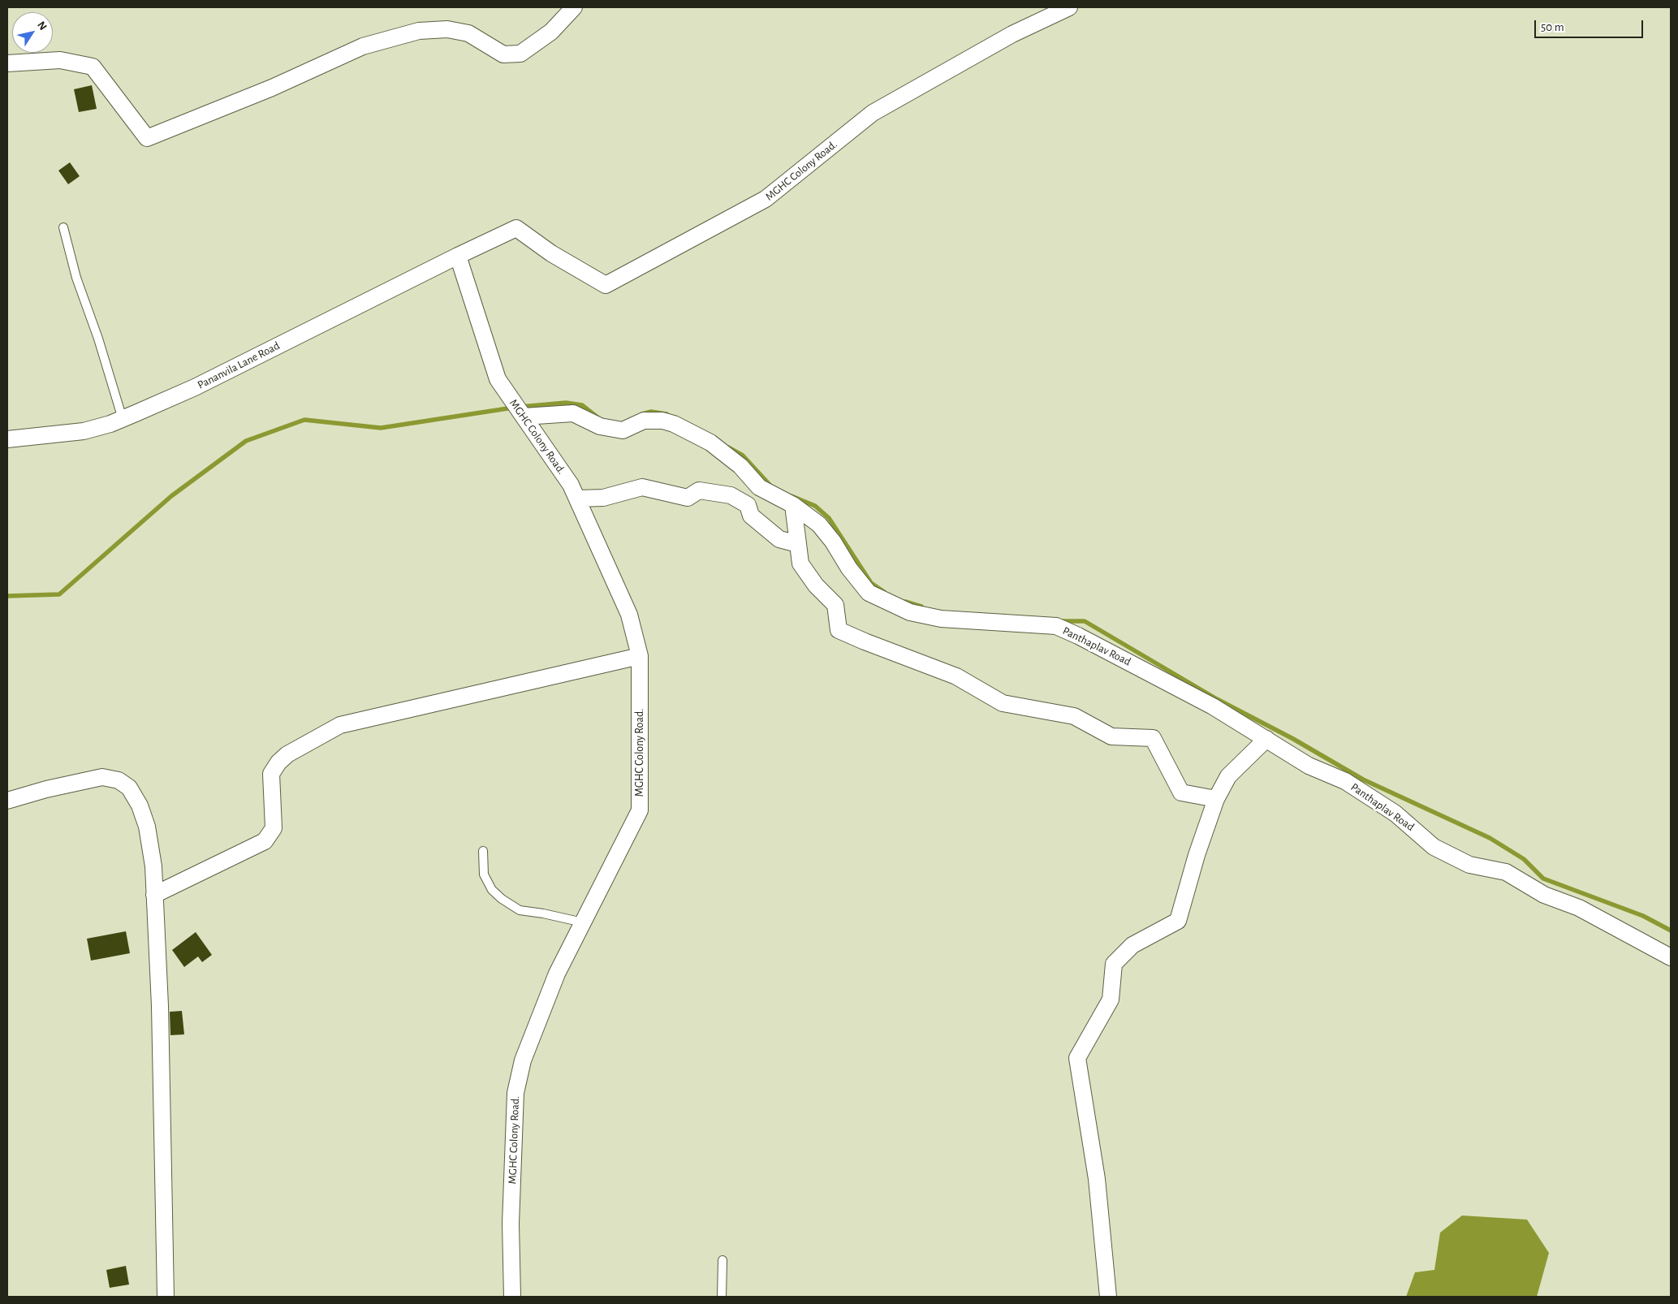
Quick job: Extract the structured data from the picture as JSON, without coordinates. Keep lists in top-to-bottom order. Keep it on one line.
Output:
{"streets":{"street":["MGHC Colony Road.","Pananvila Lane Road","Panthaplav Road"]},"crossings":[["MGHC Colony Road.","Pananvila Lane Road"],["MGHC Colony Road.","Panthaplav Road"]],"scale_bar":"50 m","north":"top right"}
